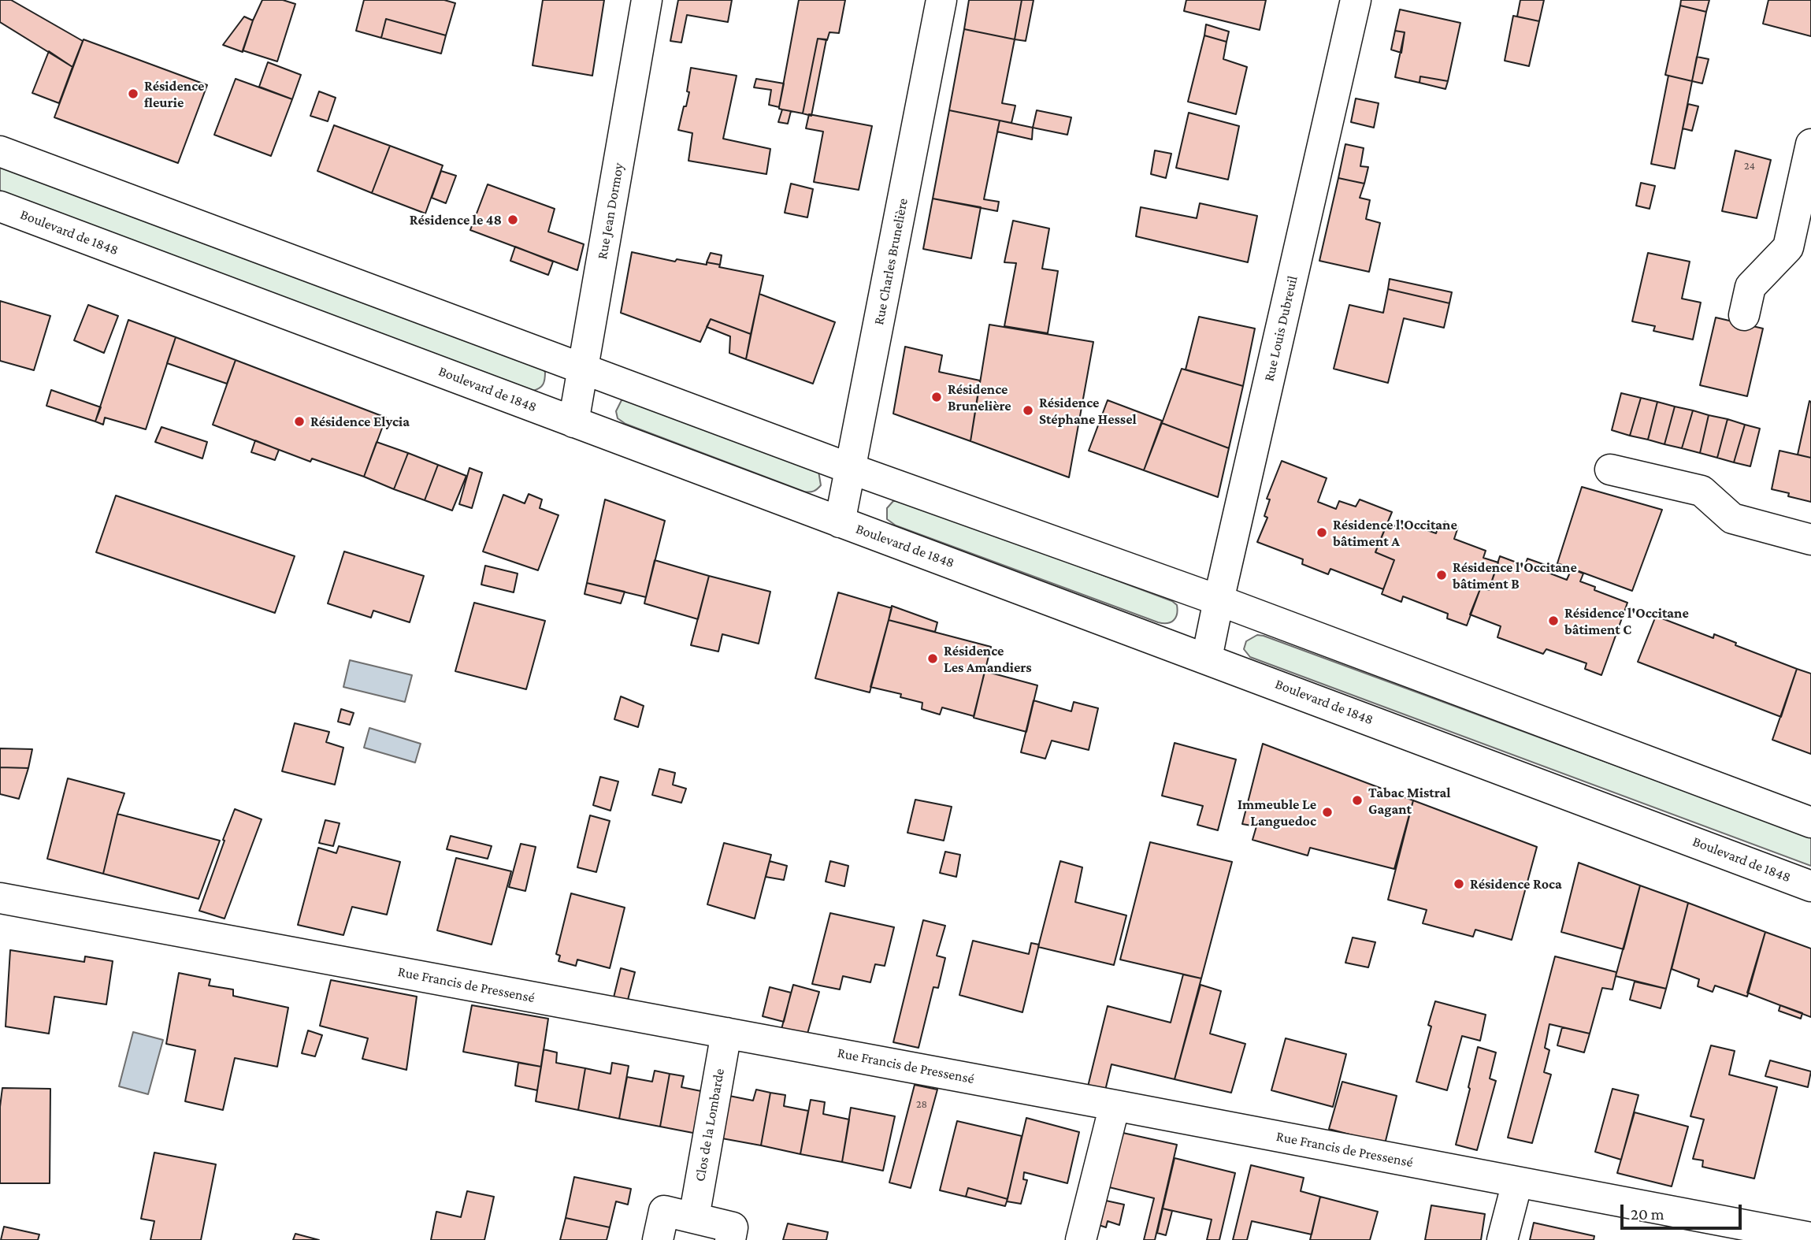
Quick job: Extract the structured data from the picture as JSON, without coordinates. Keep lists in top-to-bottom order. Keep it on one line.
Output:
{"streets":{"street":["Rue Jean Dormoy","Boulevard de 1848","Rue Charles Brunelière","Rue Louis Dubreuil","Rue Francis de Pressensé","Clos de la Lombarde"]},"crossings":[["Rue Jean Dormoy","Boulevard de 1848"],["Boulevard de 1848","Rue Charles Brunelière"],["Boulevard de 1848","Rue Louis Dubreuil"],["Rue Francis de Pressensé","Clos de la Lombarde"]],"places":["Résidence fleurie","Résidence le 48","Résidence Brunelière","Résidence Stéphane Hessel","Résidence Elycia","Résidence l'Occitane bâtiment A","Résidence l'Occitane bâtiment B","Résidence l'Occitane bâtiment C","Résidence Les Amandiers","Tabac Mistral Gagant","Immeuble Le Languedoc","Résidence Roca"],"house_numbers":["24","28"],"scale_bar":"20 m"}
